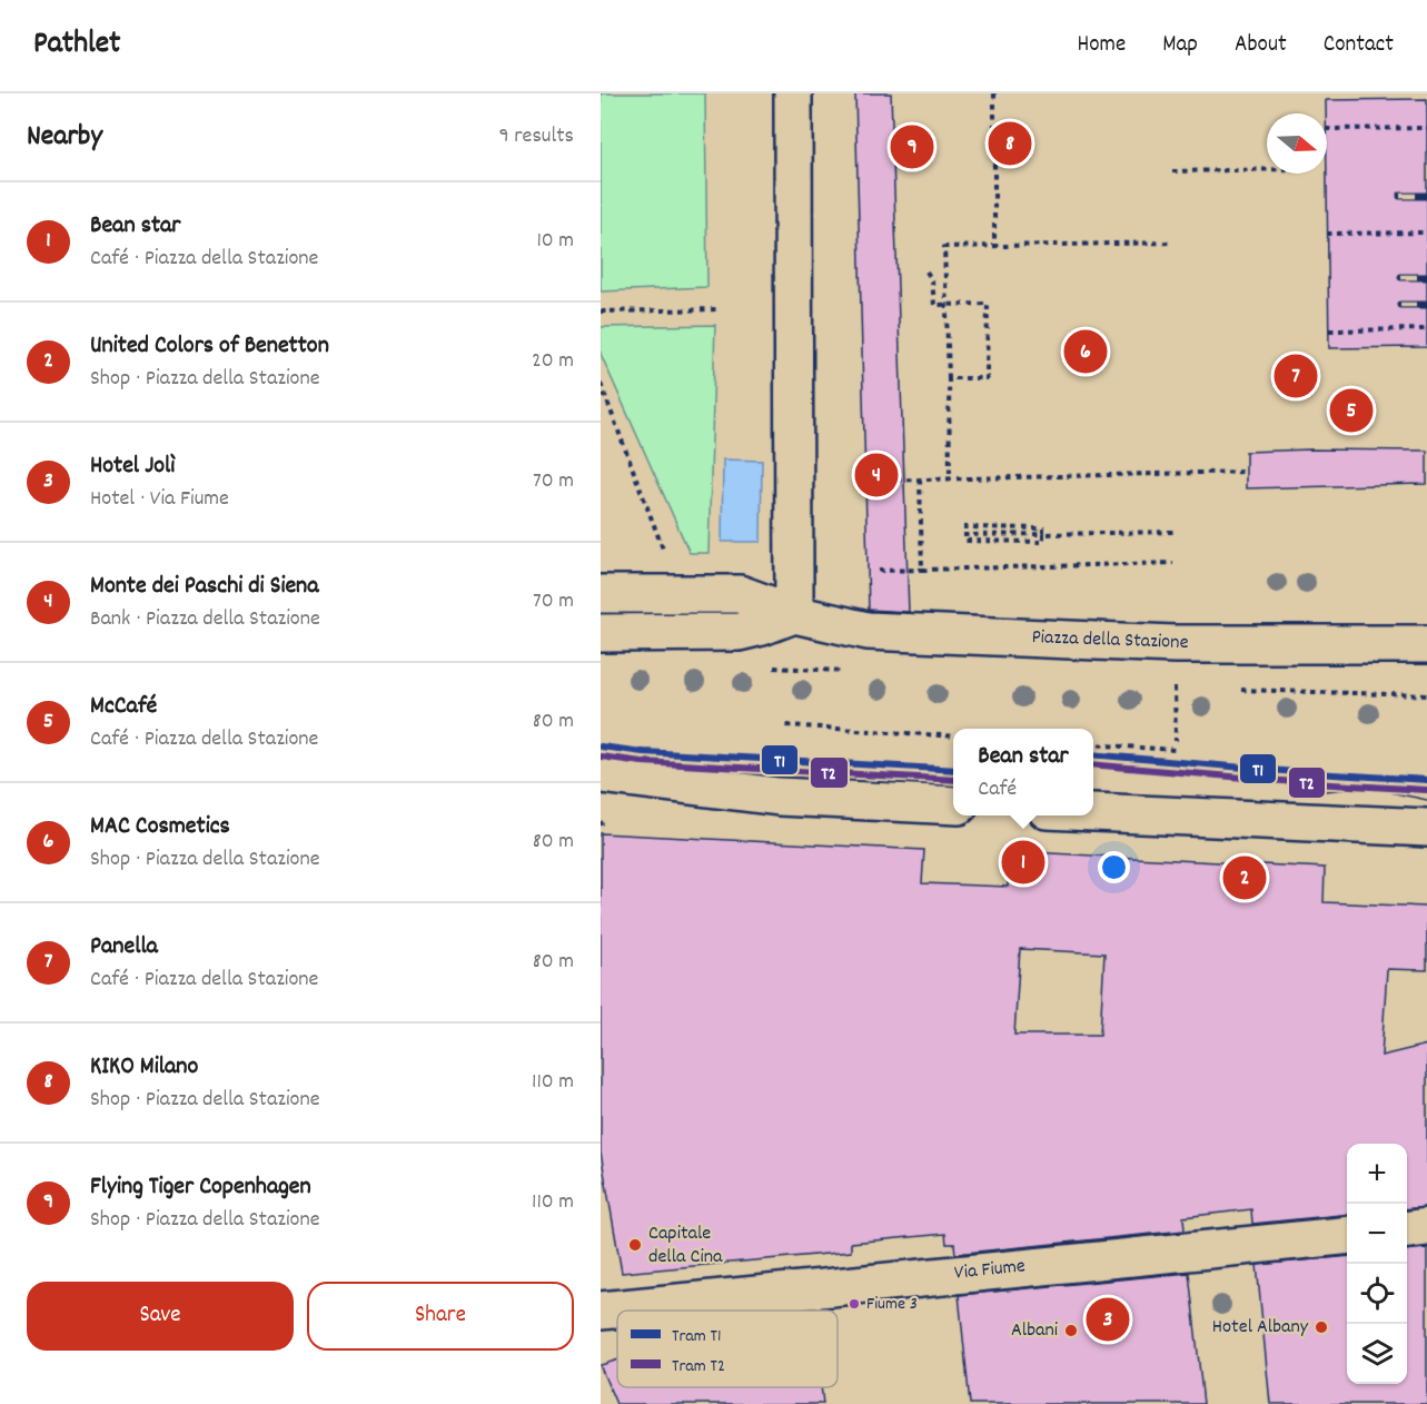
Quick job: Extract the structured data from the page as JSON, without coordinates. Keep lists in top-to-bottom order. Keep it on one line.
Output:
{"streets":{"street":["Piazza della Stazione","Via Fiume"]},"places":["Capitale della Cina","Fiume 3","Hotel Albany","Albani"],"lines":["tram line T1","tram line T2"],"legend":["Tram T1","Tram T2"],"north":"right","page":{"header":"Pathlet","nav":["Home","Map","About","Contact"],"heading":["Nearby","9 results"],"pins":["8","9","6","7","5","4","1","2","3"],"list":[{"mark":"1","name":"Bean star","note":"Café · Piazza della Stazione","value":"10 m"},{"mark":"2","name":"United Colors of Benetton","note":"Shop · Piazza della Stazione","value":"20 m"},{"mark":"3","name":"Hotel Jolì","note":"Hotel · Via Fiume","value":"70 m"},{"mark":"4","name":"Monte dei Paschi di Siena","note":"Bank · Piazza della Stazione","value":"70 m"},{"mark":"5","name":"McCafé","note":"Café · Piazza della Stazione","value":"80 m"},{"mark":"6","name":"MAC Cosmetics","note":"Shop · Piazza della Stazione","value":"80 m"},{"mark":"7","name":"Panella","note":"Café · Piazza della Stazione","value":"80 m"},{"mark":"8","name":"KIKO Milano","note":"Shop · Piazza della Stazione","value":"110 m"},{"mark":"9","name":"Flying Tiger Copenhagen","note":"Shop · Piazza della Stazione","value":"110 m"}],"popup":["Bean star","Café"],"map_buttons":["+","−"],"buttons":["Save","Share"]}}
